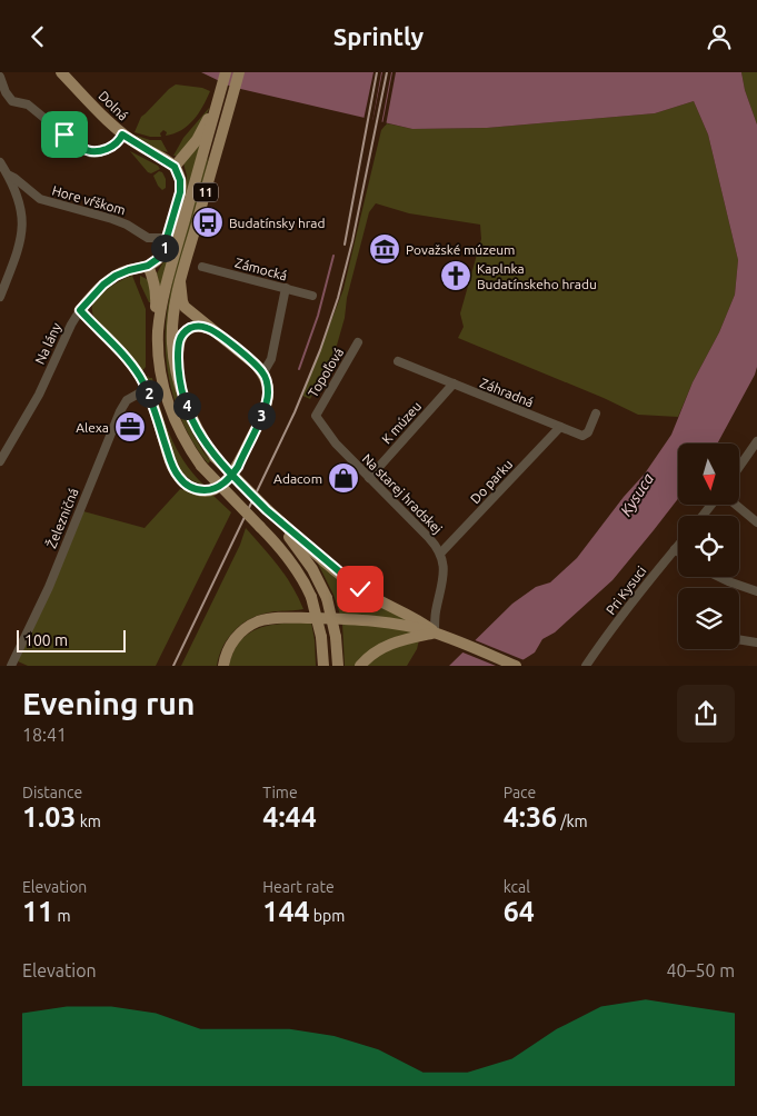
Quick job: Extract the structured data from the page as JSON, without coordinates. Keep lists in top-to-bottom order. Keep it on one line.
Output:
{"streets":{"main road":["Dolná","11","Na lány"],"street":["Hore vŕškom","Zámocká","Topoľová","Záhradná","K múzeu","Do parku","Na starej hradskej","Železničná","Pri Kysuci"]},"crossings":[["Topoľová","Na starej hradskej"],["Záhradná","K múzeu"],["Záhradná","Do parku"],["K múzeu","Na starej hradskej"],["Do parku","Na starej hradskej"]],"water":["Kysuca"],"places":{"bus stop":["Budatínsky hrad"],"museum":["Považské múzeum"],"church":["Kaplnka Budatínskeho hradu"],"office":["Alexa"],"shop":["Adacom"]},"scale_bar":"100 m","north":"bottom","page":{"header":"Sprintly","pins":["1","2","4","3"],"scale":"100 m","heading":["Evening run","18:41"],"stats":[["Distance","1.03 km"],["Time","4:44"],["Pace","4:36 /km"],["Elevation","11 m"],["Heart rate","144 bpm"],["kcal","64"]],"chart":["Elevation","40–50 m"]}}
